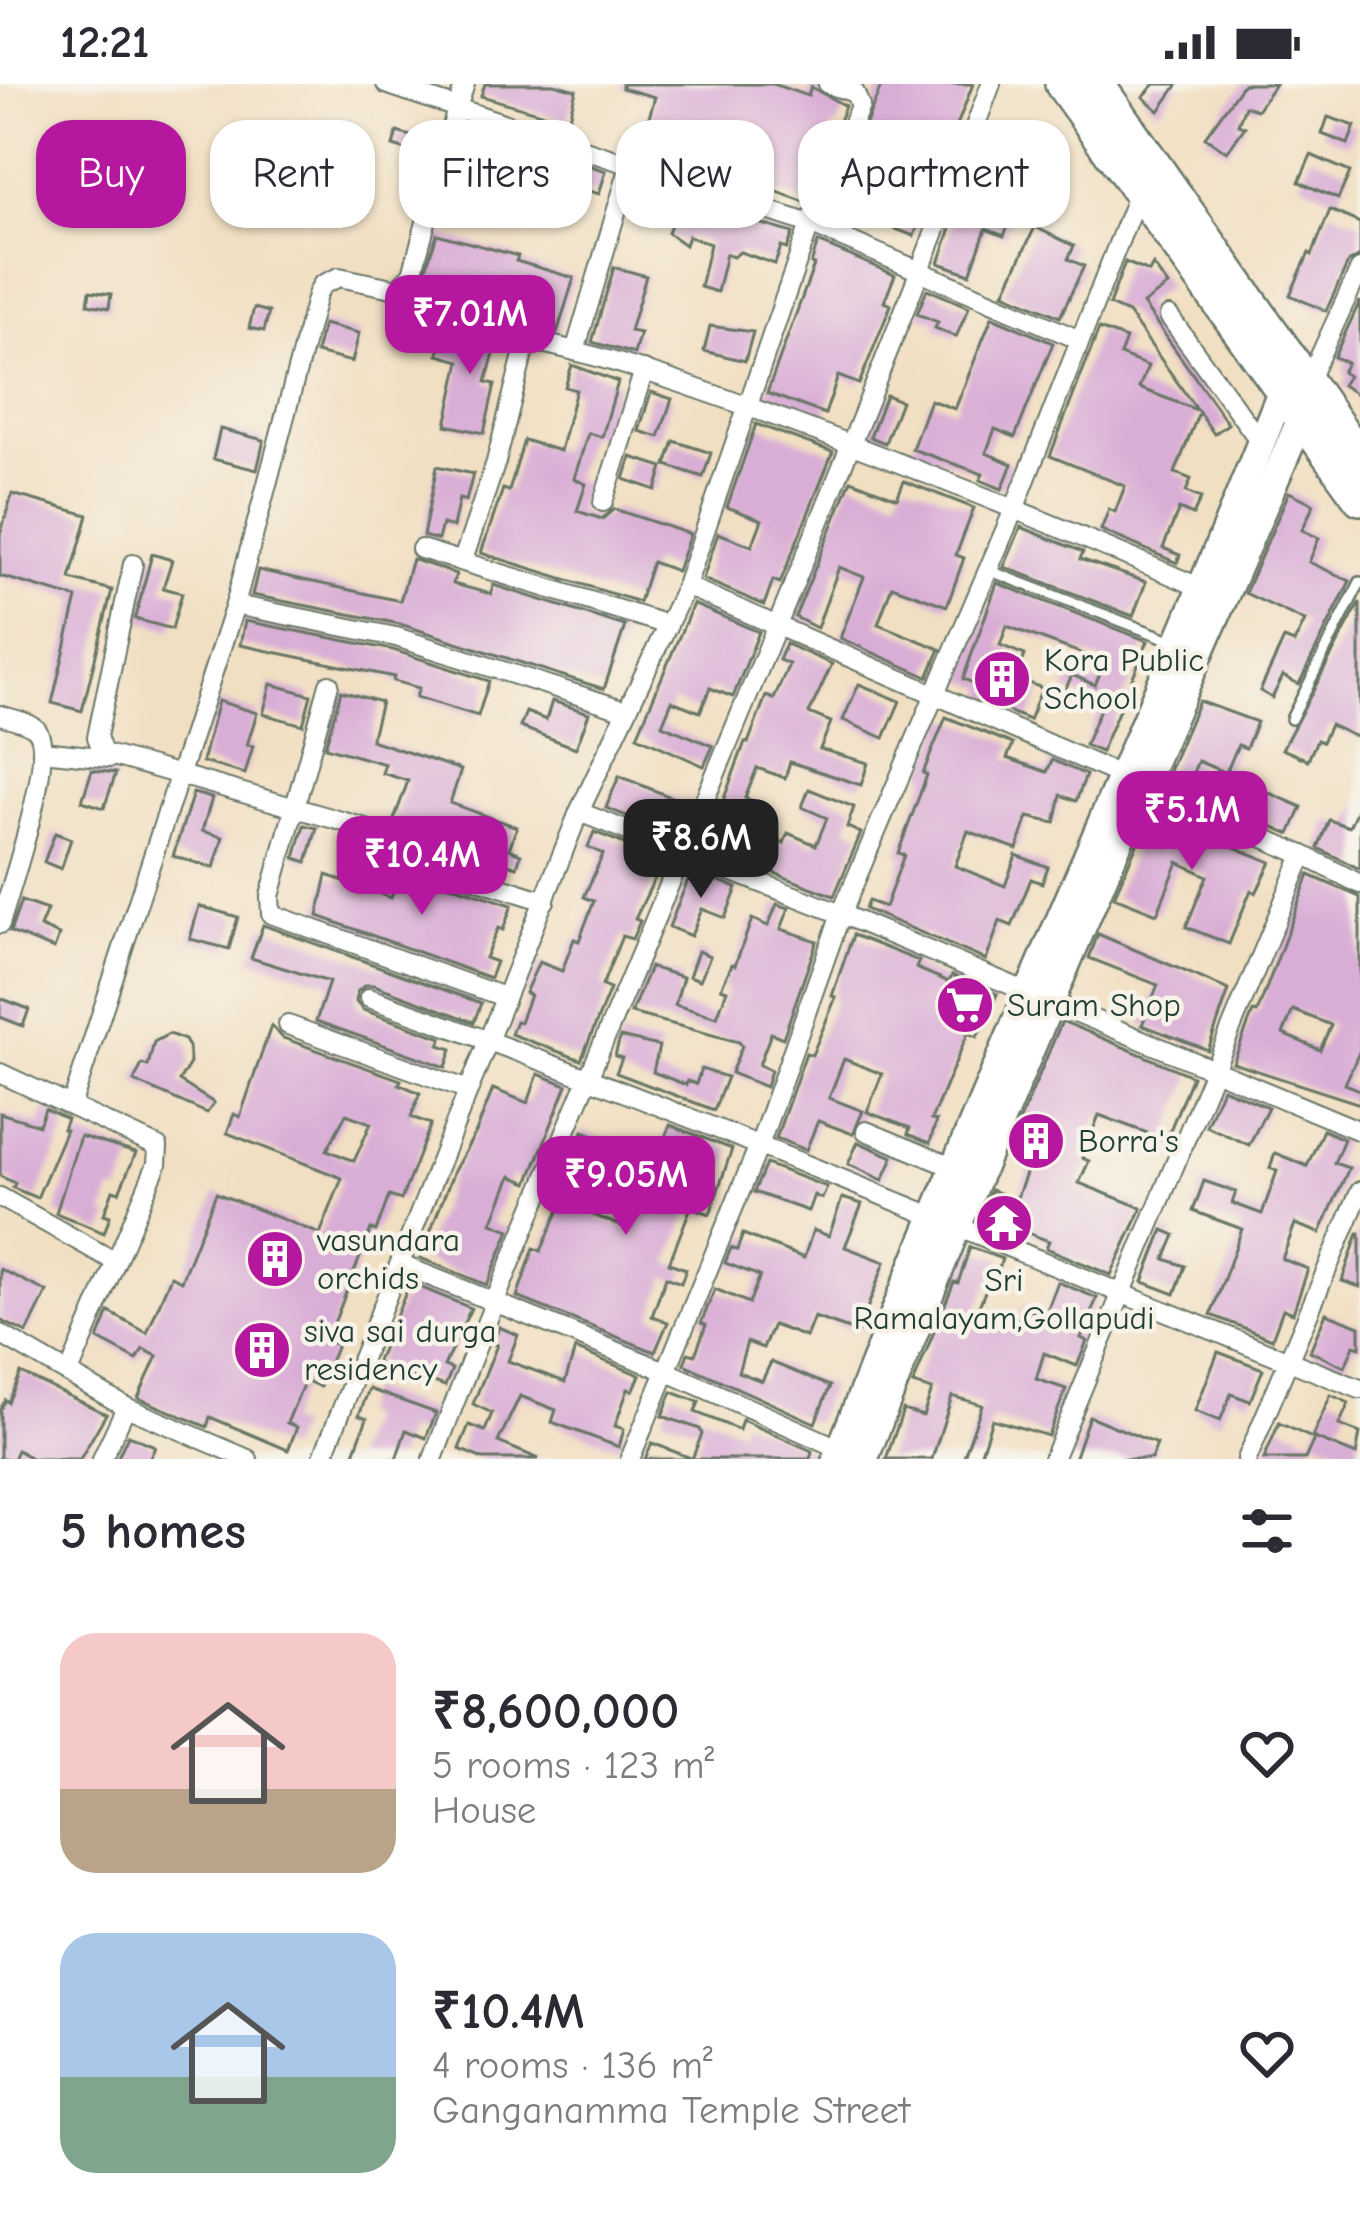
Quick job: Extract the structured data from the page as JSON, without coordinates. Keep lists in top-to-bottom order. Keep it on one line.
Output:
{"places":{"building":["Kora Public School","Borra's","vasundara orchids","siva sai durga residency"],"supermarket":["Suram Shop"],"temple":["Sri Ramalayam,Gollapudi"]},"page":{"status":"12:21","chip":["Buy","Rent","Filters","New","Apartment"],"price":["₹7.01M","₹5.1M","₹8.6M","₹10.4M","₹9.05M"],"heading":"5 homes","list":[{"name":"₹8,600,000","note":"5 rooms · 123 m² · House"},{"name":"₹10.4M","note":"4 rooms · 136 m² · Ganganamma Temple Street"}]}}
